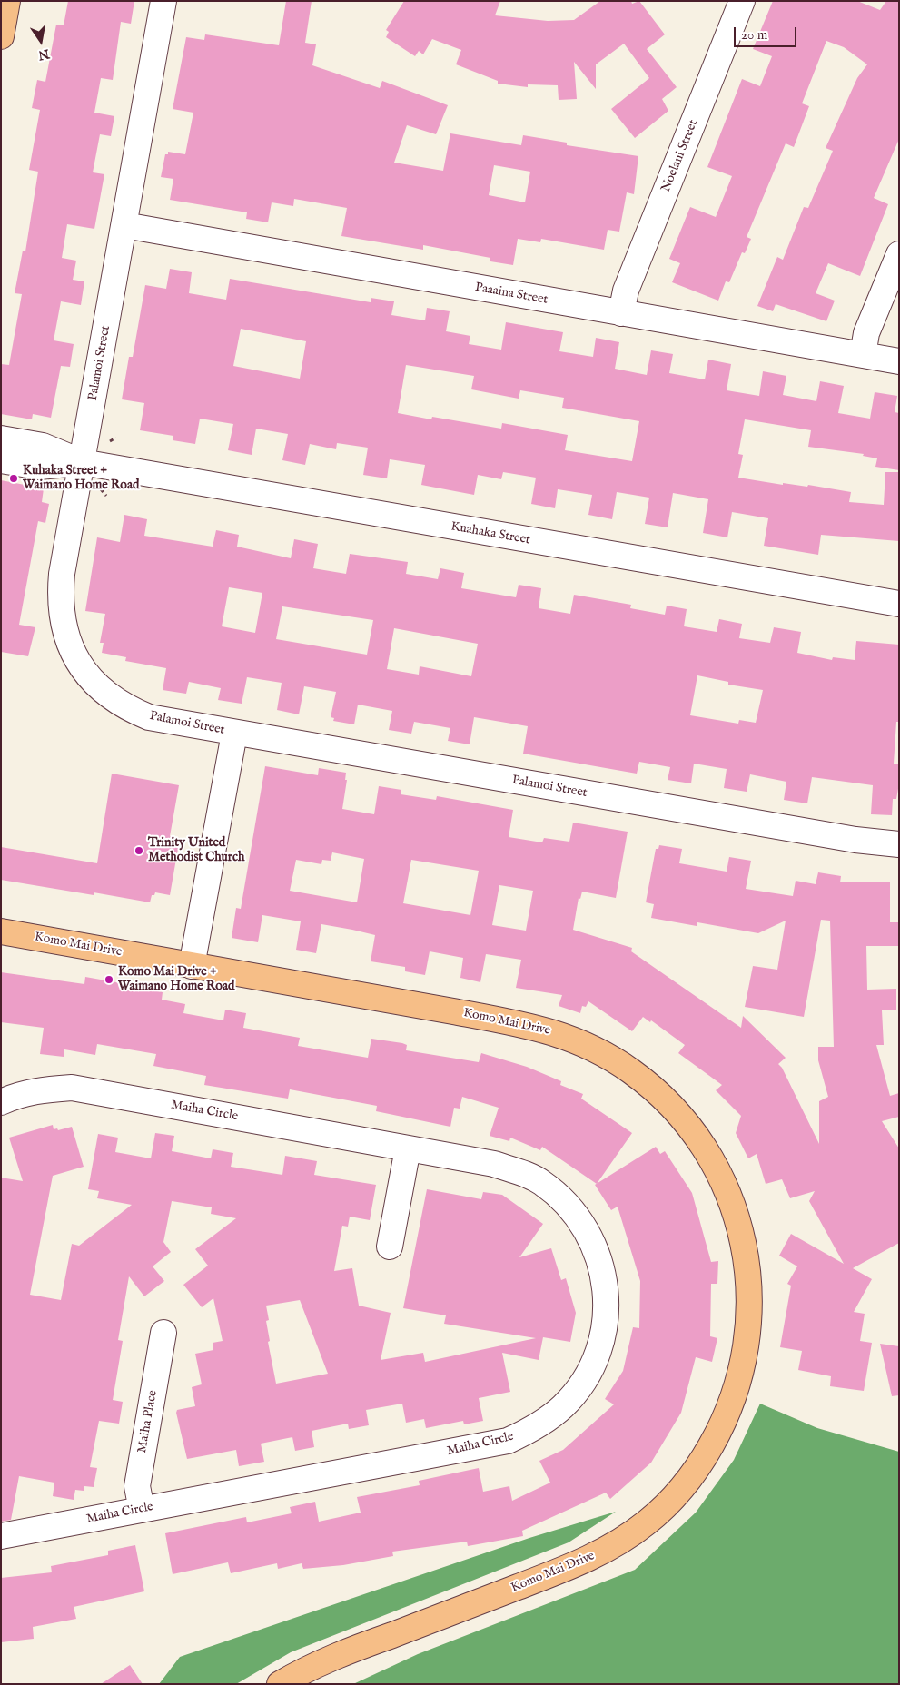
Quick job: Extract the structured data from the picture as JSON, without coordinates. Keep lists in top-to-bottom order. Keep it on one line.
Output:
{"streets":{"main road":["Komo Mai Drive"],"street":["Noelani Street","Paaaina Street","Palamoi Street","Kuahaka Street","Maiha Circle","Maiha Place"]},"crossings":[["Noelani Street","Paaaina Street"],["Paaaina Street","Palamoi Street"],["Palamoi Street","Kuahaka Street"],["Maiha Circle","Maiha Place"]],"places":["Kuhaka Street + Waimano Home Road","Trinity United Methodist Church","Komo Mai Drive + Waimano Home Road"],"scale_bar":"20 m","north":"bottom"}
